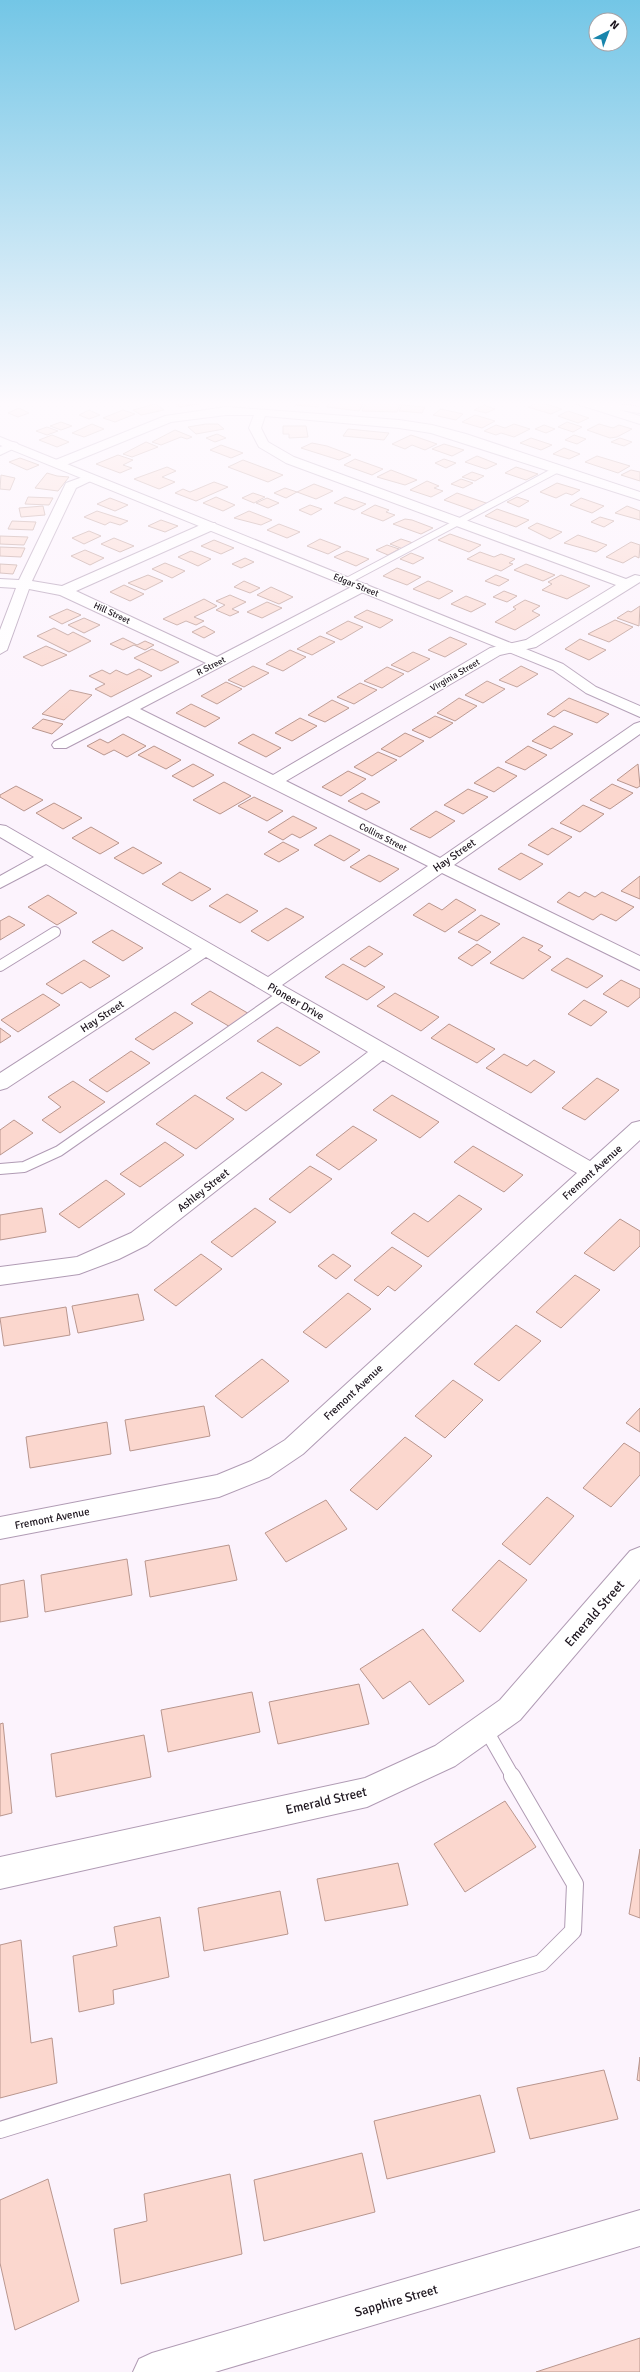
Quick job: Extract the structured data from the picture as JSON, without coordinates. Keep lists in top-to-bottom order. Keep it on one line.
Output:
{"streets":{"street":["Edgar Street","Hill Street","R Street","Virginia Street","Collins Street","Hay Street","Pioneer Drive","Fremont Avenue","Ashley Street","Emerald Street","Sapphire Street"]},"crossings":[["Edgar Street","R Street"],["Edgar Street","Virginia Street"],["Hill Street","R Street"],["R Street","Collins Street"],["Virginia Street","Collins Street"],["Collins Street","Hay Street"],["Hay Street","Pioneer Drive"],["Pioneer Drive","Fremont Avenue"],["Pioneer Drive","Ashley Street"]],"north":"top right"}
